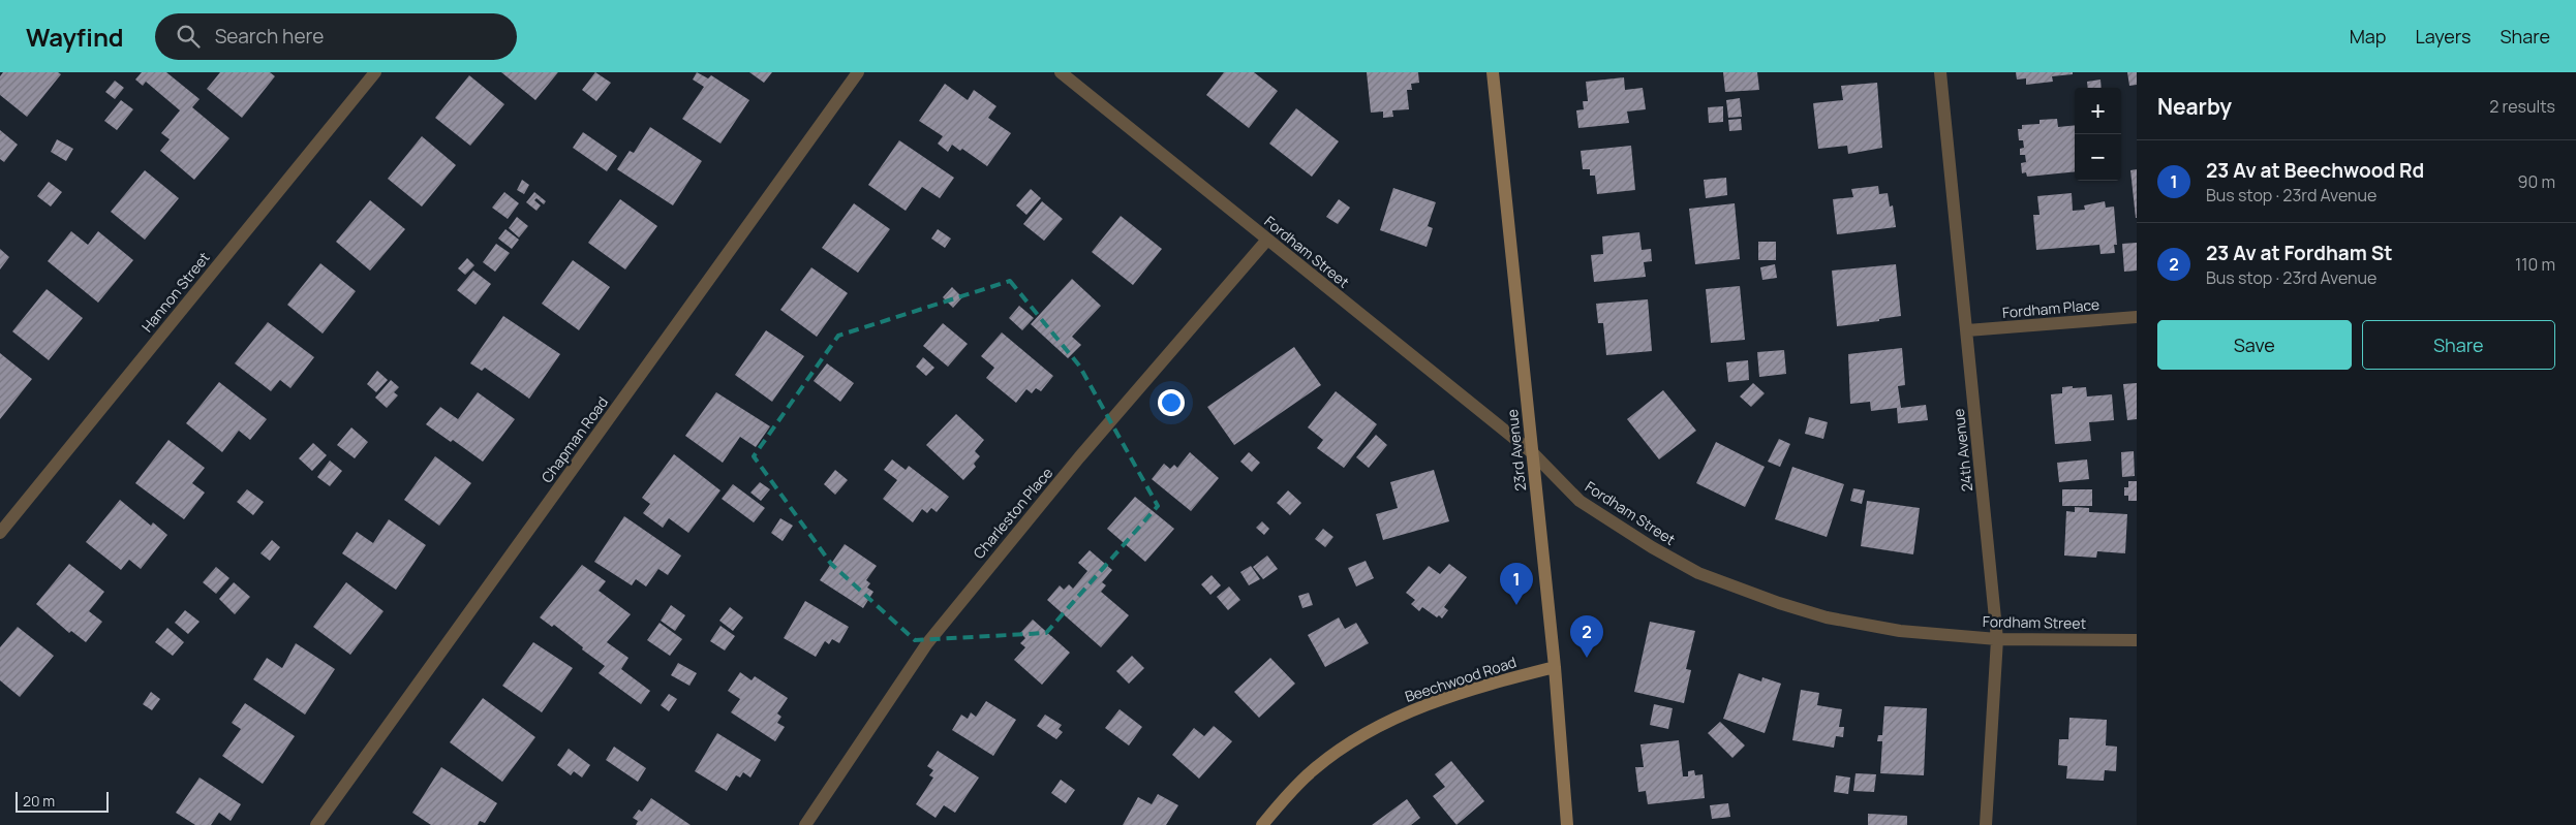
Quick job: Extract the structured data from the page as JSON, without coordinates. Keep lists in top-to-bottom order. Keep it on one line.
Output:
{"streets":{"street":["Fordham Street","Hannon Street","Fordham Place","Chapman Road","23rd Avenue","24th Avenue","Charleston Place","Beechwood Road"]},"crossings":[["Fordham Street","23rd Avenue"],["Fordham Street","24th Avenue"],["Fordham Street","Charleston Place"],["Fordham Place","24th Avenue"],["23rd Avenue","Beechwood Road"]],"scale_bar":"20 m","page":{"header":"Wayfind","search":"Search here","nav":["Map","Layers","Share"],"heading":["Nearby","2 results"],"map_buttons":["+","−"],"list":[{"mark":"1","name":"23 Av at Beechwood Rd","note":"Bus stop · 23rd Avenue","value":"90 m"},{"mark":"2","name":"23 Av at Fordham St","note":"Bus stop · 23rd Avenue","value":"110 m"}],"buttons":["Save","Share"],"pins":["1","2"],"scale":"20 m"}}
